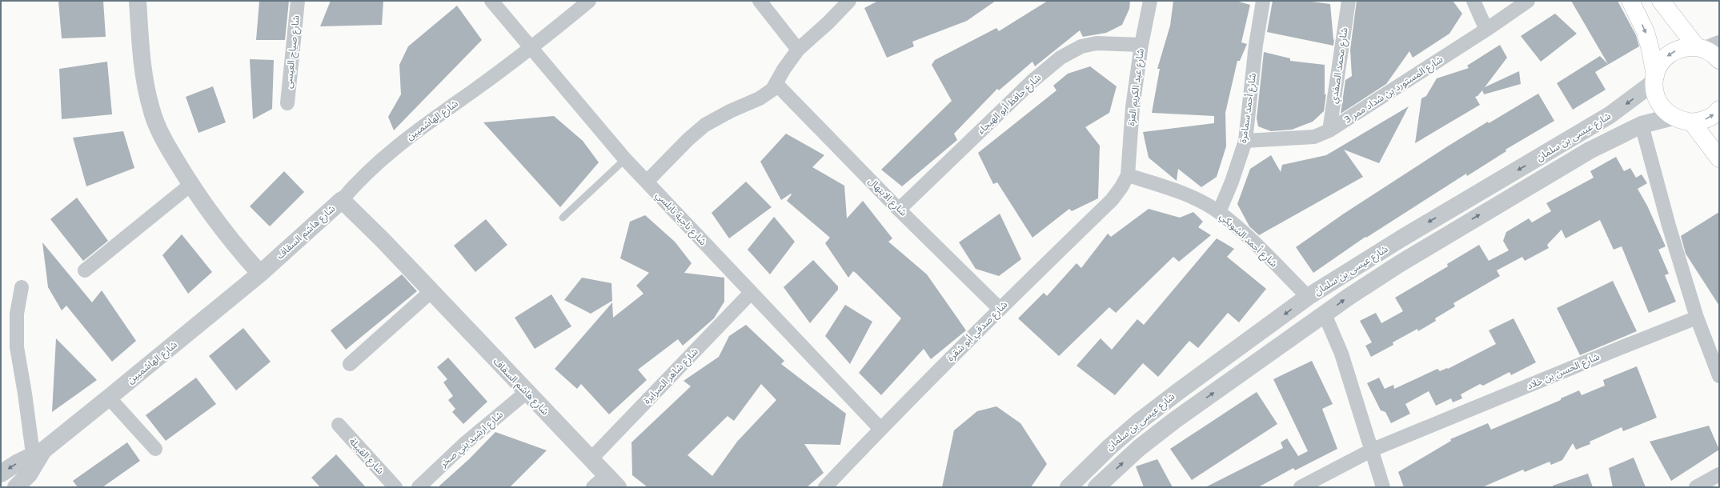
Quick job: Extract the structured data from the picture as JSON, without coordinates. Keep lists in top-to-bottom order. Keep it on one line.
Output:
{"streets":{"street":["شارع صياح العيسى","شارع محمد الصفدي","شارع عبد الكريم العزة","شارع المستورد بن شداد ممر 3","شارع حافظ أبو الهيجاء","شارع أحمد سمامرة","شارع الهاشميين","شارع عيسى بن سلمان","شارع الابتهال","شارع ناجية نابلسي","شارع هاشم السقاف","شارع أحمد الشوبكي","شارع صدقي أبو شقرة","شارع الحسن بن خلاد","شارع شاهر الصرايرة","شارع ارشيد بني صخر","شارع القبيلة"]},"crossings":[["شارع محمد الصفدي","شارع المستورد بن شداد ممر 3"],["شارع عبد الكريم العزة","شارع حافظ أبو الهيجاء"],["شارع عبد الكريم العزة","شارع أحمد الشوبكي"],["شارع عبد الكريم العزة","شارع صدقي أبو شقرة"],["شارع المستورد بن شداد ممر 3","شارع أحمد سمامرة"],["شارع حافظ أبو الهيجاء","شارع الابتهال"],["شارع أحمد سمامرة","شارع أحمد الشوبكي"],["شارع الهاشميين","شارع ناجية نابلسي"],["شارع الهاشميين","شارع هاشم السقاف"],["شارع عيسى بن سلمان","شارع أحمد الشوبكي"],["شارع الابتهال","شارع صدقي أبو شقرة"],["شارع ناجية نابلسي","شارع صدقي أبو شقرة"],["شارع ناجية نابلسي","شارع شاهر الصرايرة"],["شارع هاشم السقاف","شارع شاهر الصرايرة"],["شارع هاشم السقاف","شارع ارشيد بني صخر"],["شارع أحمد الشوبكي","شارع صدقي أبو شقرة"]]}
